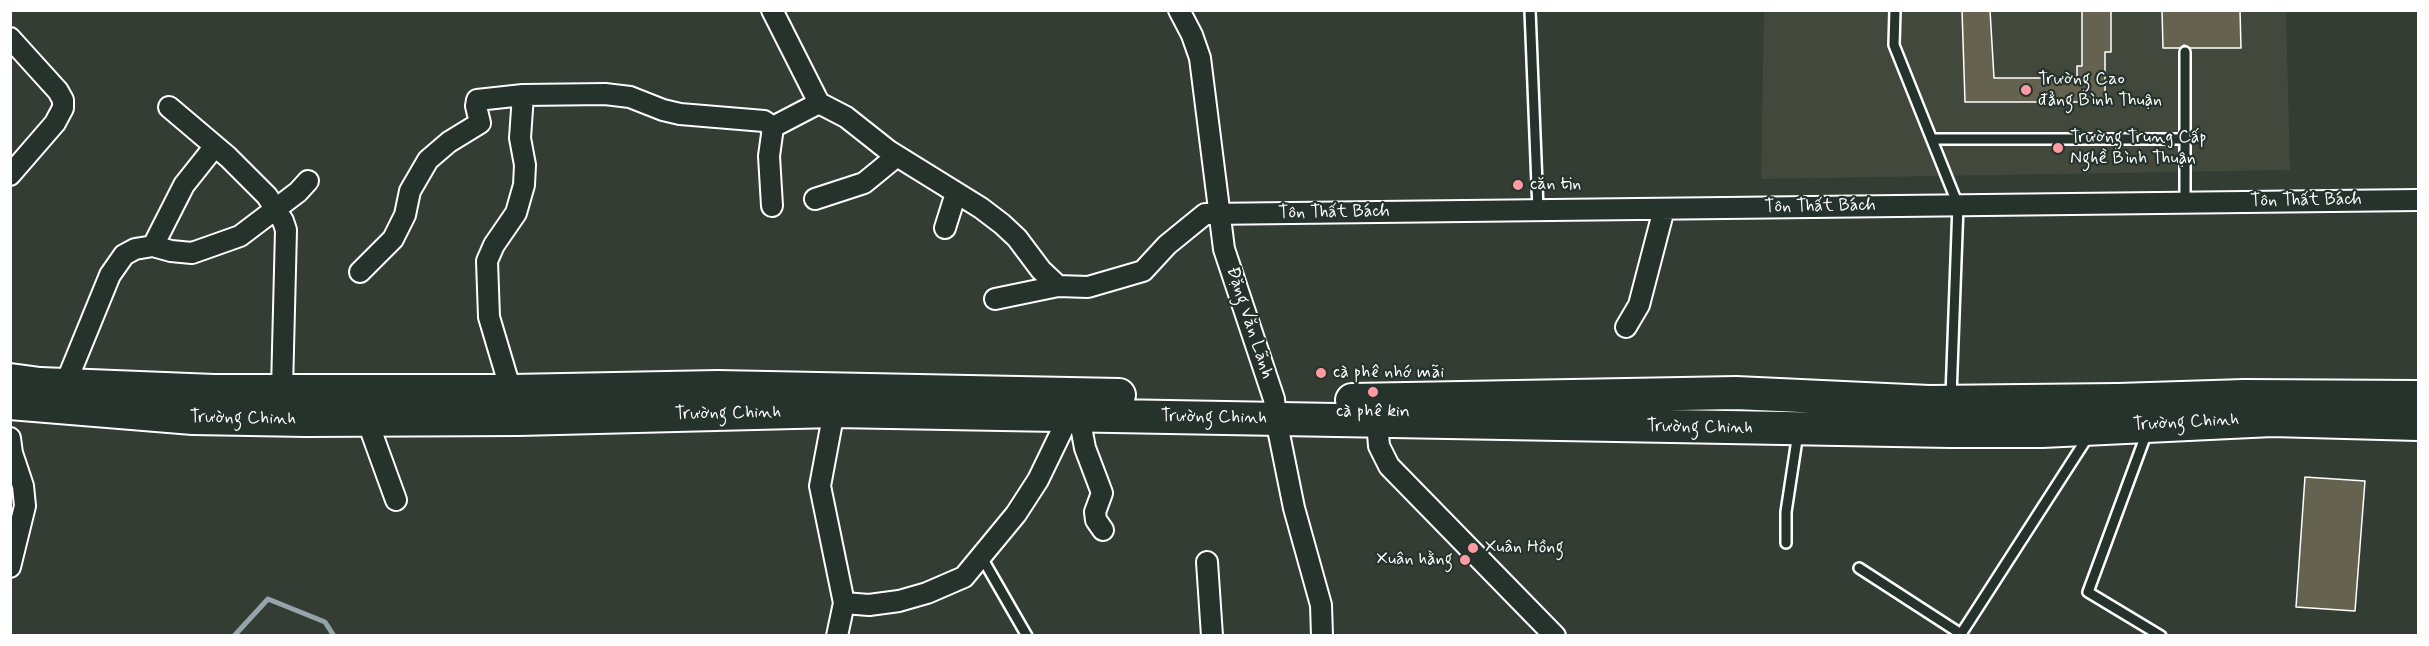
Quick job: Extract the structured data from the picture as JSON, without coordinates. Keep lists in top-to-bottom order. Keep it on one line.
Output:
{"streets":{"highway":["Trường Chinh"],"street":["Tôn Thất Bách","Đặng Văn Lãnh"]},"crossings":[["Tôn Thất Bách","Đặng Văn Lãnh"],["Đặng Văn Lãnh","Trường Chinh"]],"places":["Trường Cao đẳng Bình Thuận","Trường Trung Cấp Nghề Bình Thuận","căn tin","cà phê nhớ mãi","cà phê kin","Xuân Hồng","Xuân hằng"]}
